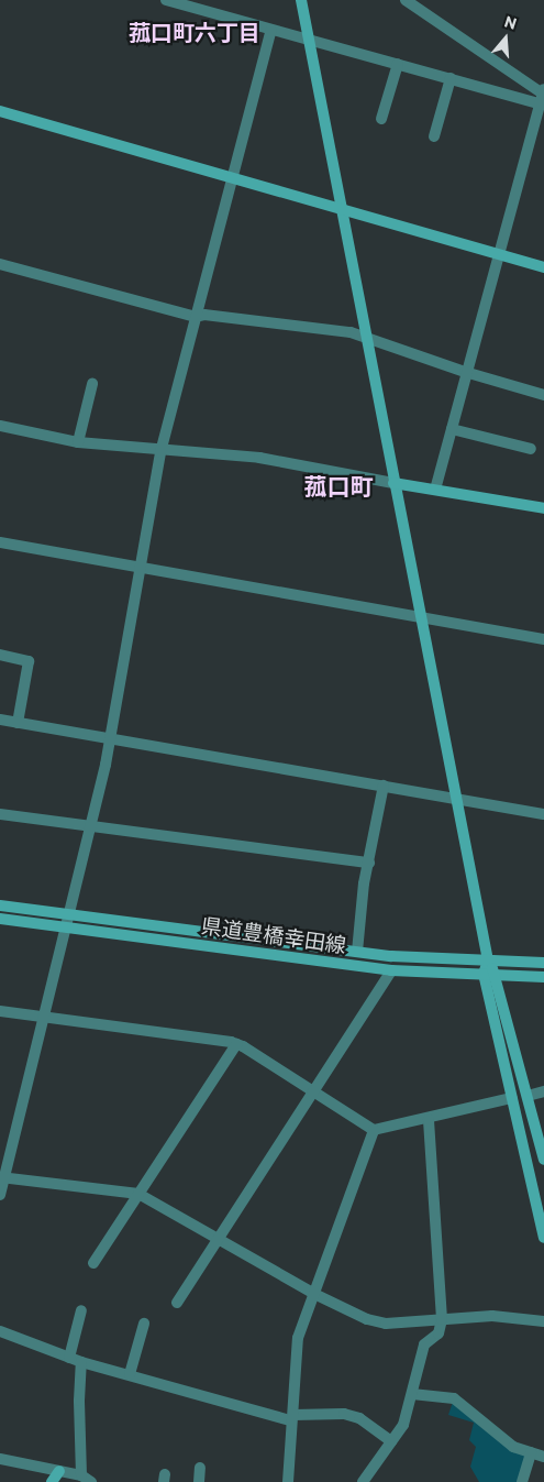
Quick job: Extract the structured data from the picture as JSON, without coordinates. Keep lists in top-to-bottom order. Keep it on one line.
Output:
{"streets":{"street":["県道豊橋幸田線"]},"districts":["菰口町六丁目","菰口町"],"north":"top"}
